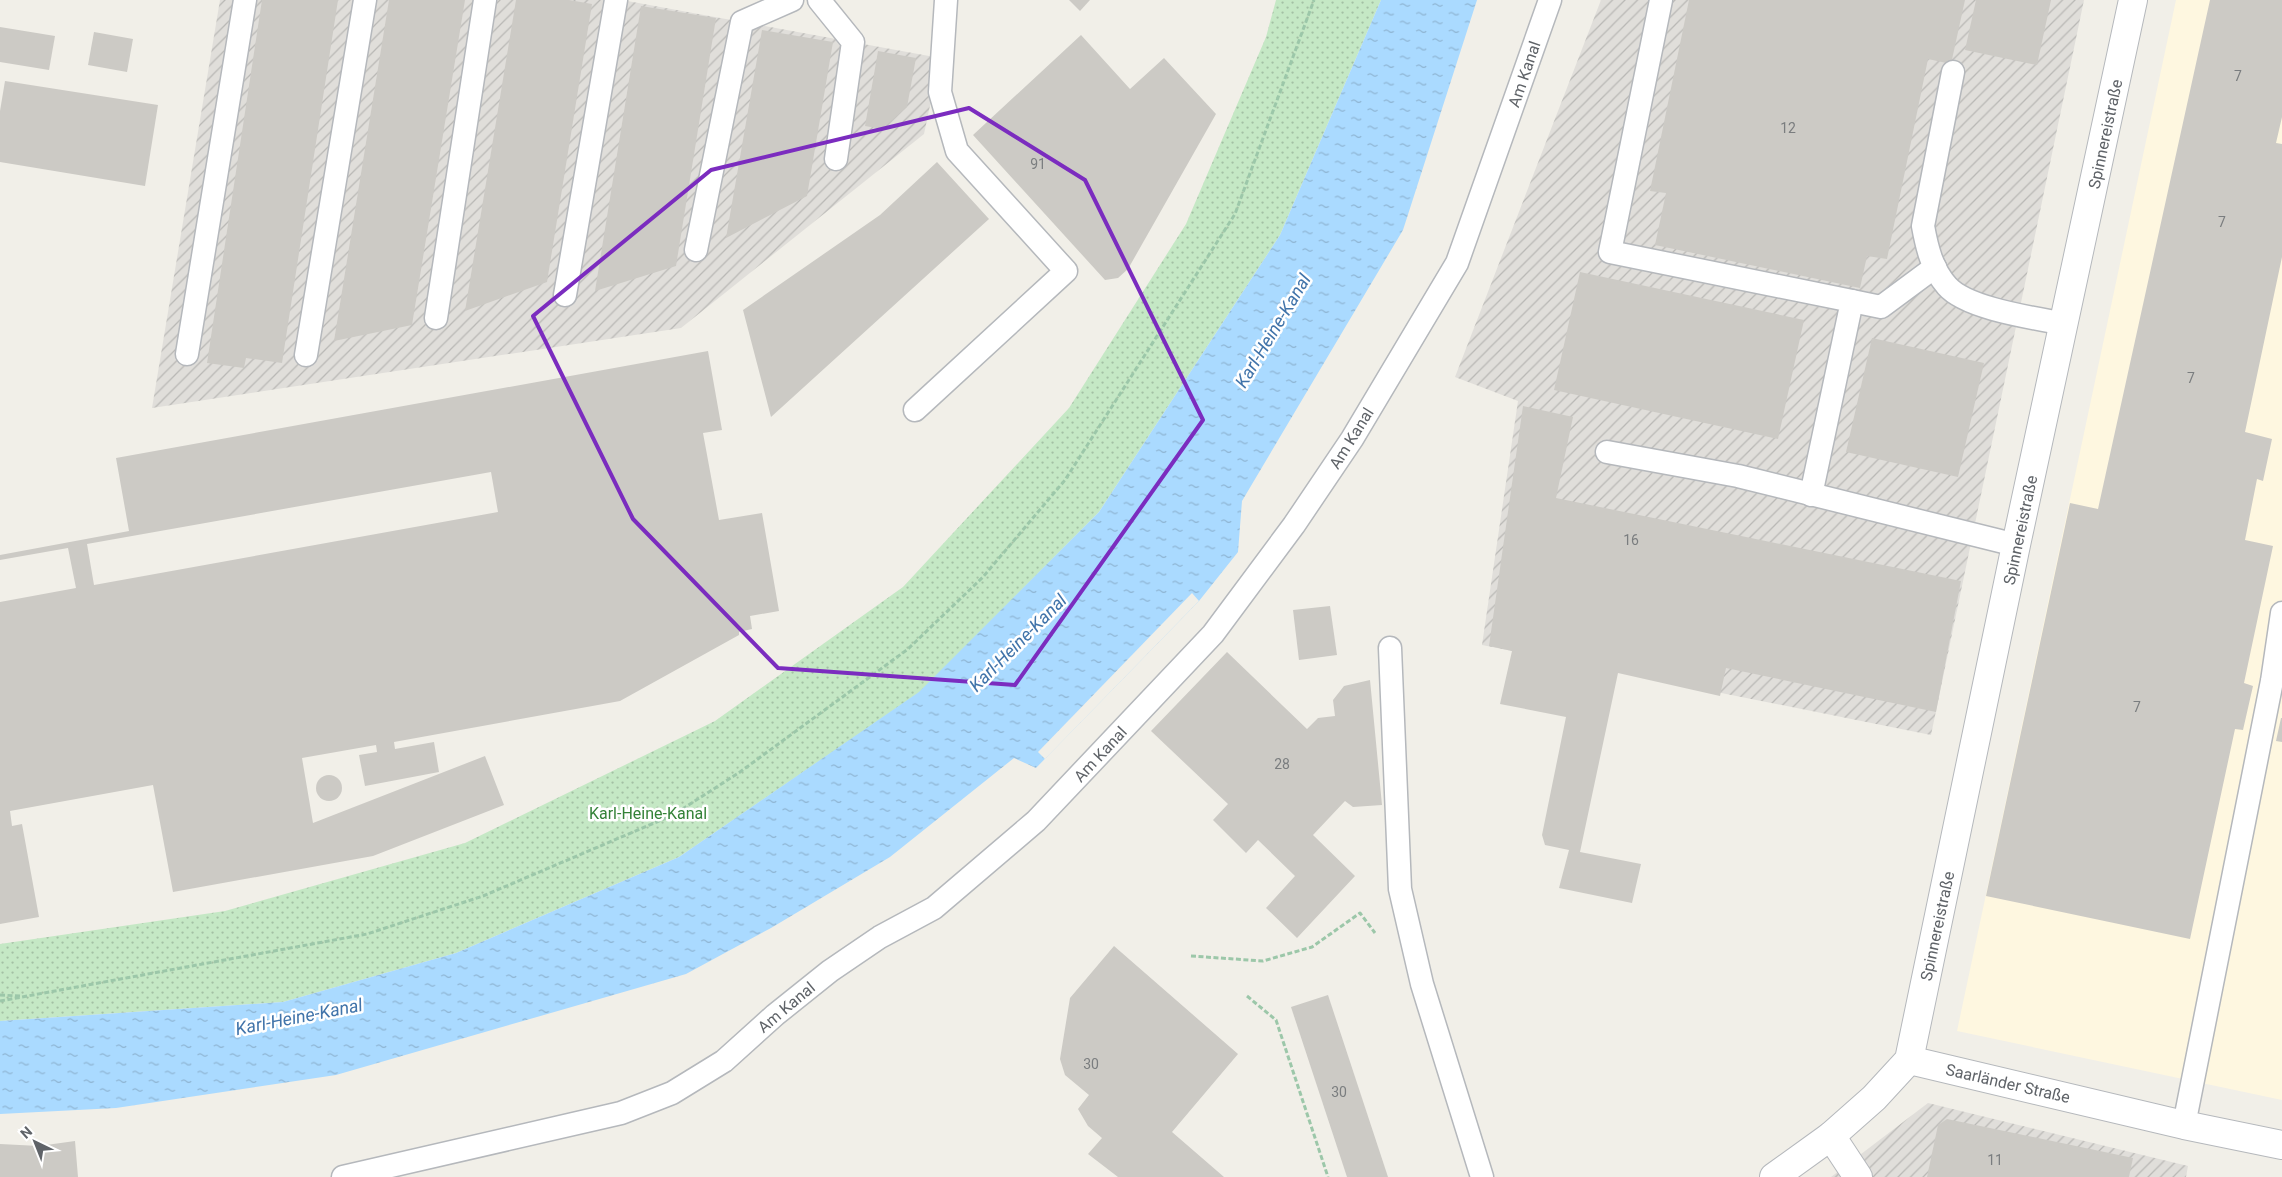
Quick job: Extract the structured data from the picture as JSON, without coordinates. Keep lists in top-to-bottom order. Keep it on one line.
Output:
{"streets":{"street":["Spinnereistraße","Saarländer Straße"],"lane":["Am Kanal"]},"crossings":[["Spinnereistraße","Saarländer Straße"]],"water":["Karl-Heine-Kanal"],"parks":["Karl-Heine-Kanal"],"house_numbers":["7","12","91","7","7","16","7","28","30","30","11"],"north":"top left"}
